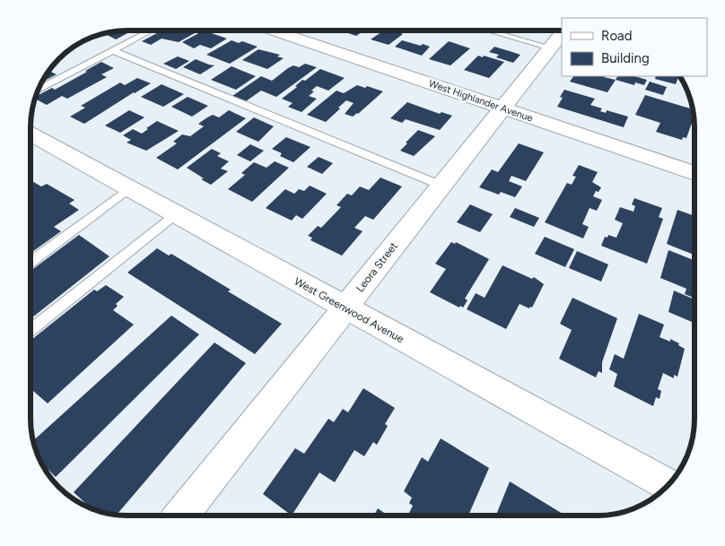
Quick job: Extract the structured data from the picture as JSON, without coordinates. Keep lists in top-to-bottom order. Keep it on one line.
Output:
{"streets":{"street":["West Highlander Avenue","Leora Street","West Greenwood Avenue"]},"crossings":[["West Highlander Avenue","Leora Street"],["Leora Street","West Greenwood Avenue"]],"legend":["Road","Building"]}
